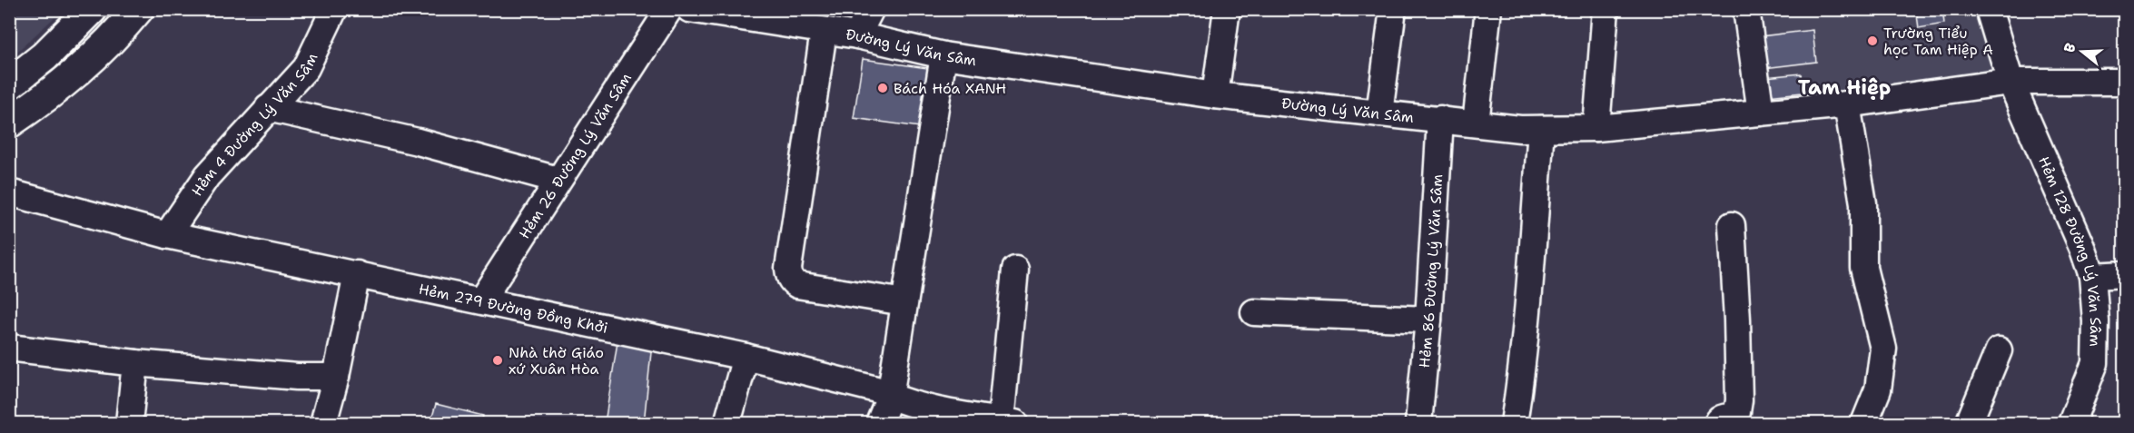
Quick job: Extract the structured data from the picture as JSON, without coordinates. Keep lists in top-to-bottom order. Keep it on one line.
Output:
{"streets":{"street":["Đường Lý Văn Sâm","Hẻm 4 Đường Lý Văn Sâm","Hẻm 26 Đường Lý Văn Sâm","Hẻm 128 Đường Lý Văn Sâm","Hẻm 86 Đường Lý Văn Sâm","Hẻm 279 Đường Đồng Khởi"]},"crossings":[["Đường Lý Văn Sâm","Hẻm 128 Đường Lý Văn Sâm"],["Đường Lý Văn Sâm","Hẻm 86 Đường Lý Văn Sâm"],["Hẻm 4 Đường Lý Văn Sâm","Hẻm 279 Đường Đồng Khởi"],["Hẻm 26 Đường Lý Văn Sâm","Hẻm 279 Đường Đồng Khởi"]],"districts":["Tam Hiệp"],"places":["Trường Tiểu học Tam Hiệp A","Bách Hóa XANH","Nhà thờ Giáo xứ Xuân Hòa"],"north":"left"}
